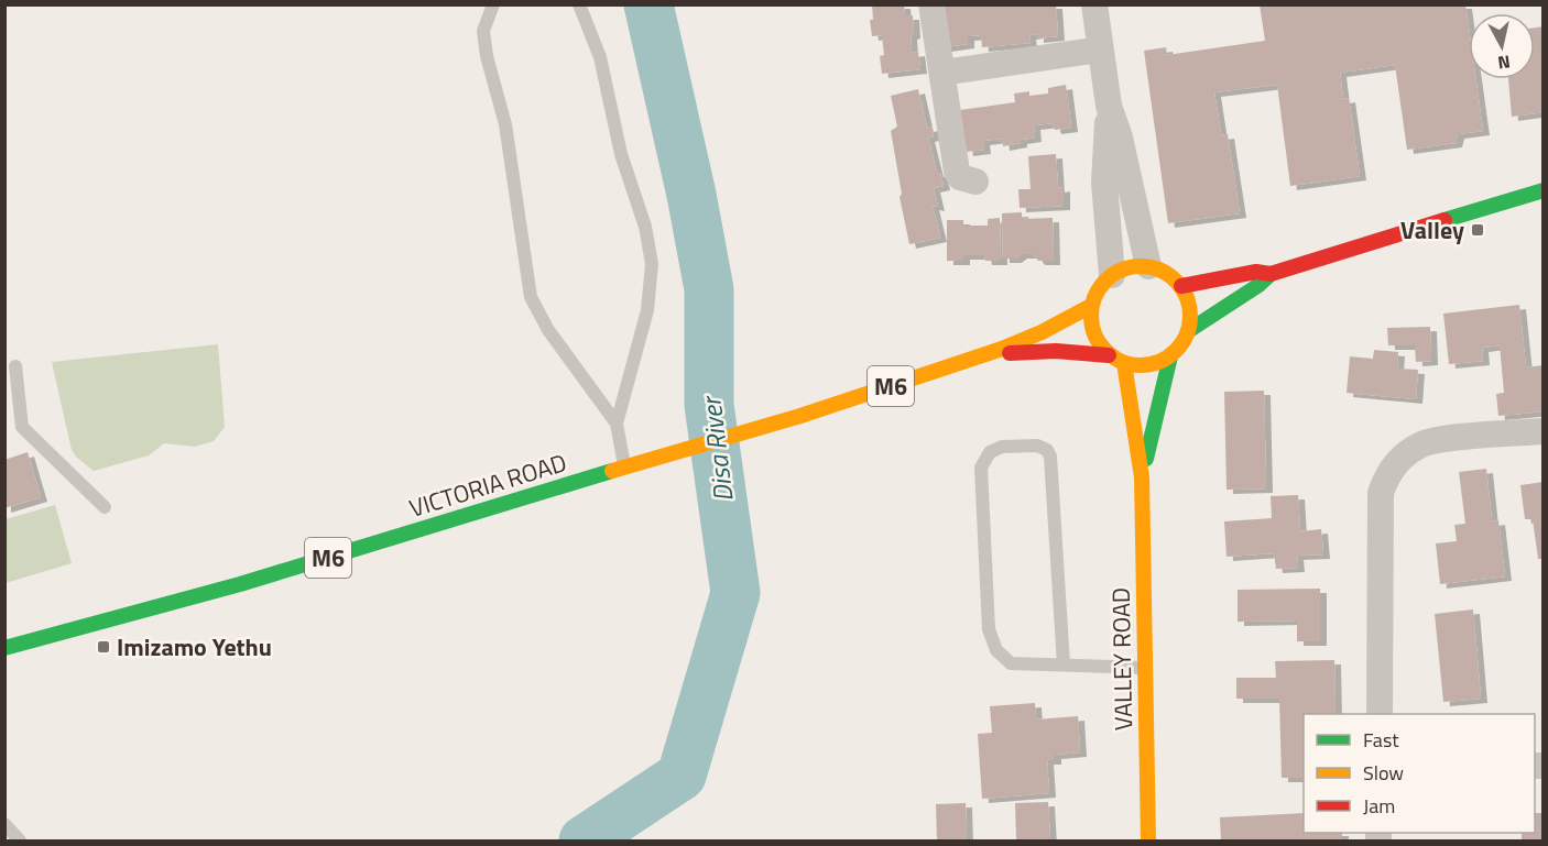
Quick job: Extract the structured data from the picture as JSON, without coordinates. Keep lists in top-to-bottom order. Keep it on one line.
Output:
{"streets":{"main road":["M6","VICTORIA ROAD","VALLEY ROAD"]},"crossings":[["VICTORIA ROAD","VALLEY ROAD"]],"water":["Disa River"],"places":{"transit":["Valley","Imizamo Yethu"]},"legend":["Fast","Slow","Jam"],"north":"bottom"}
